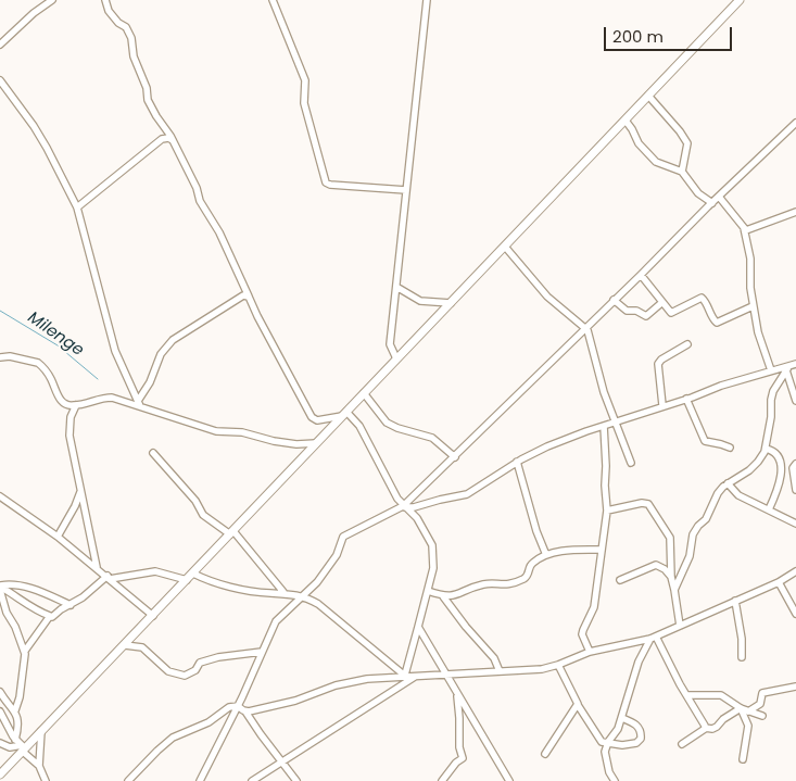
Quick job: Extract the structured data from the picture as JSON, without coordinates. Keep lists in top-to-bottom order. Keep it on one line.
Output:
{"water":["Milenge"],"scale_bar":"200 m"}
